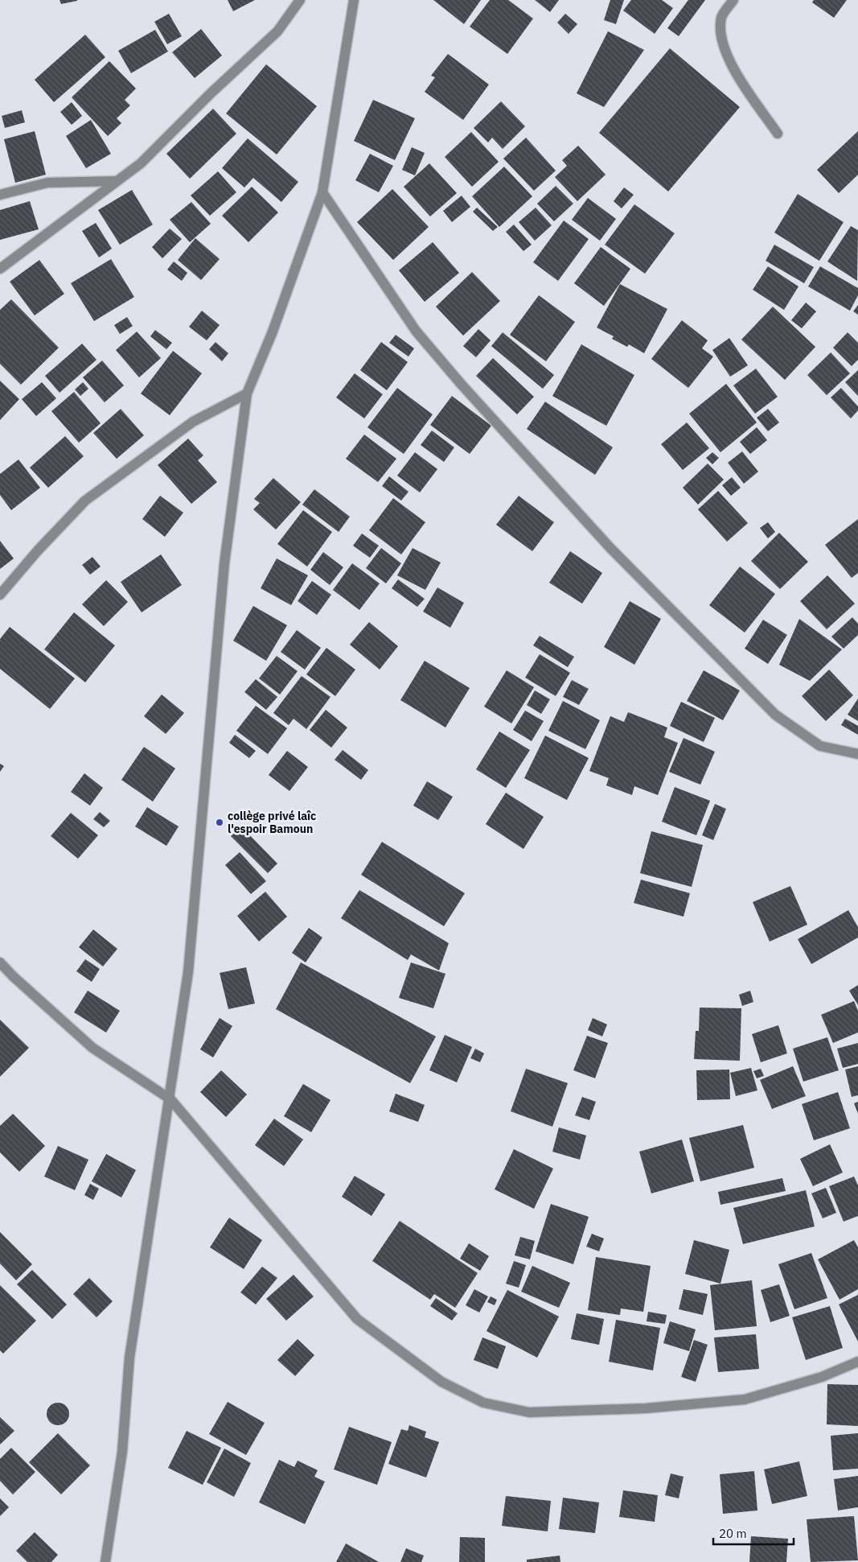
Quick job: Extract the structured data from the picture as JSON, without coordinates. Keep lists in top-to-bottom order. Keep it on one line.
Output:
{"places":["collège privé laîc l'espoir Bamoun"],"scale_bar":"20 m"}
